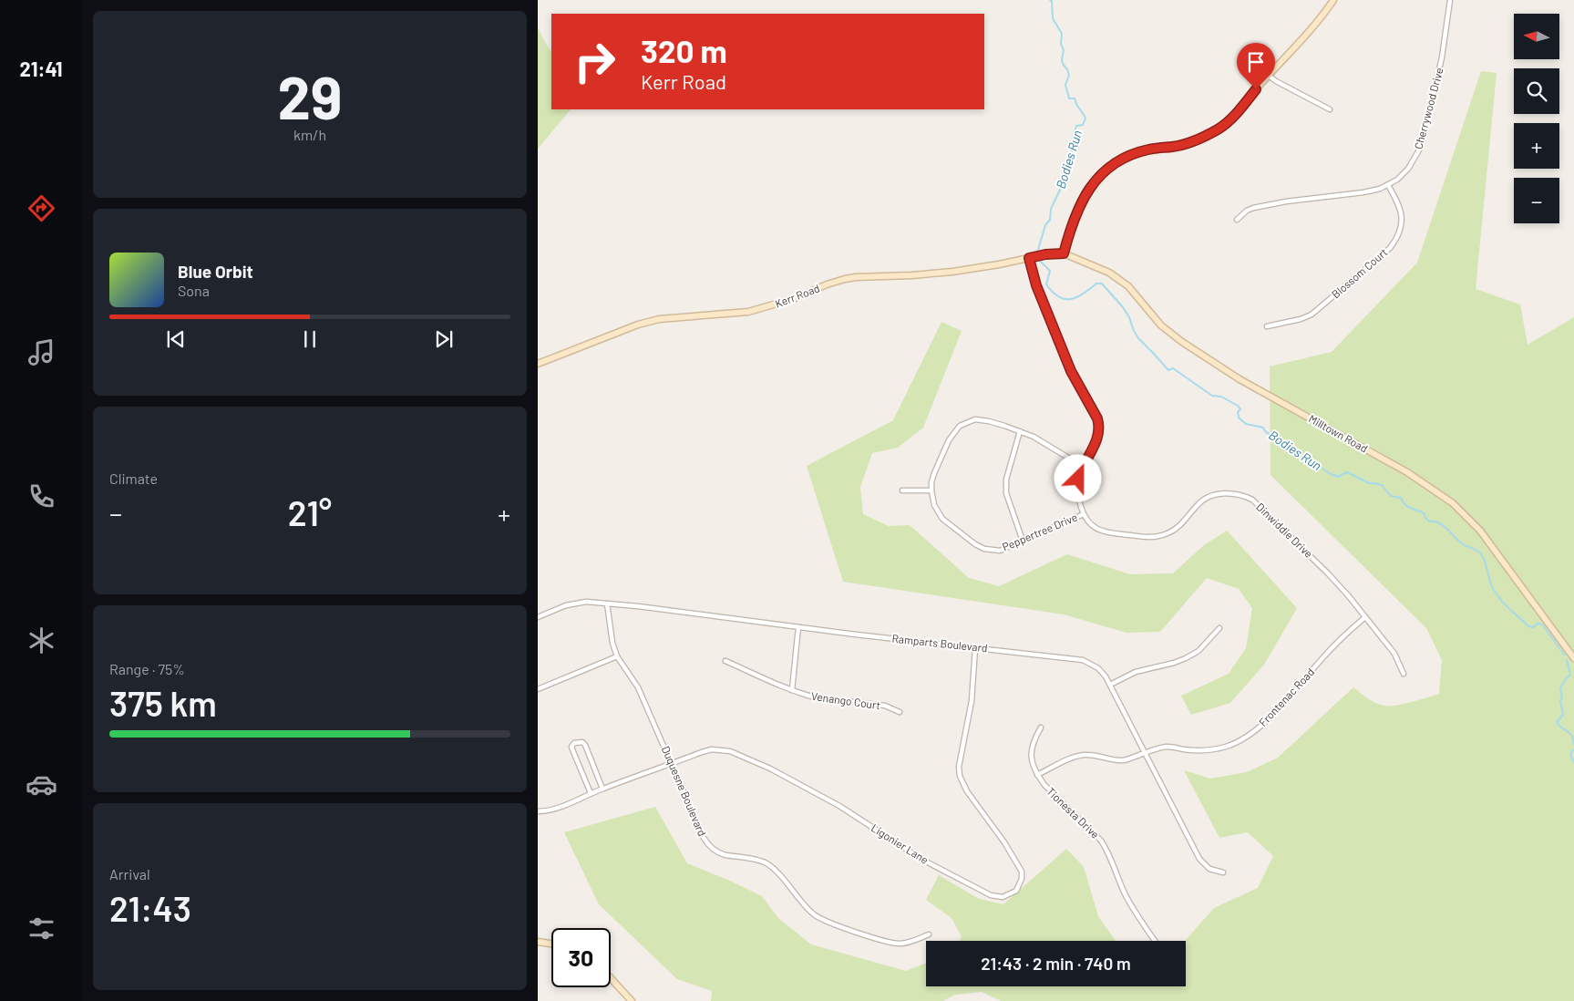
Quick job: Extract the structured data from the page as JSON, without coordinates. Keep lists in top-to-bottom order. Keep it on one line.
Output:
{"streets":{"street":["Cherrywood Drive","Blossom Court","Kerr Road","Milltown Road","Dinwiddie Drive","Peppertree Drive","Ramparts Boulevard","Frontenac Road","Venango Court","Duquesne Boulevard","Tionesta Drive","Ligonier Lane"]},"crossings":[["Cherrywood Drive","Blossom Court"],["Kerr Road","Milltown Road"],["Kerr Road","Dinwiddie Drive"],["Dinwiddie Drive","Peppertree Drive"],["Dinwiddie Drive","Frontenac Road"],["Ramparts Boulevard","Frontenac Road"],["Ramparts Boulevard","Duquesne Boulevard"],["Ramparts Boulevard","Ligonier Lane"],["Frontenac Road","Tionesta Drive"],["Duquesne Boulevard","Ligonier Lane"]],"water":["Bodies Run"],"north":"left","page":{"tabs":"21:41","tile":[["29","km/h"],"Climate",["Range · 75%","375 km"],["Arrival","21:43"]],"map_buttons":["+","−"],"turn":["320 m","Kerr Road"],"song":["Blue Orbit","Sona"],"heat":["−","21°","+"],"limit":"30","trip":"21:43 · 2 min · 740 m"}}
